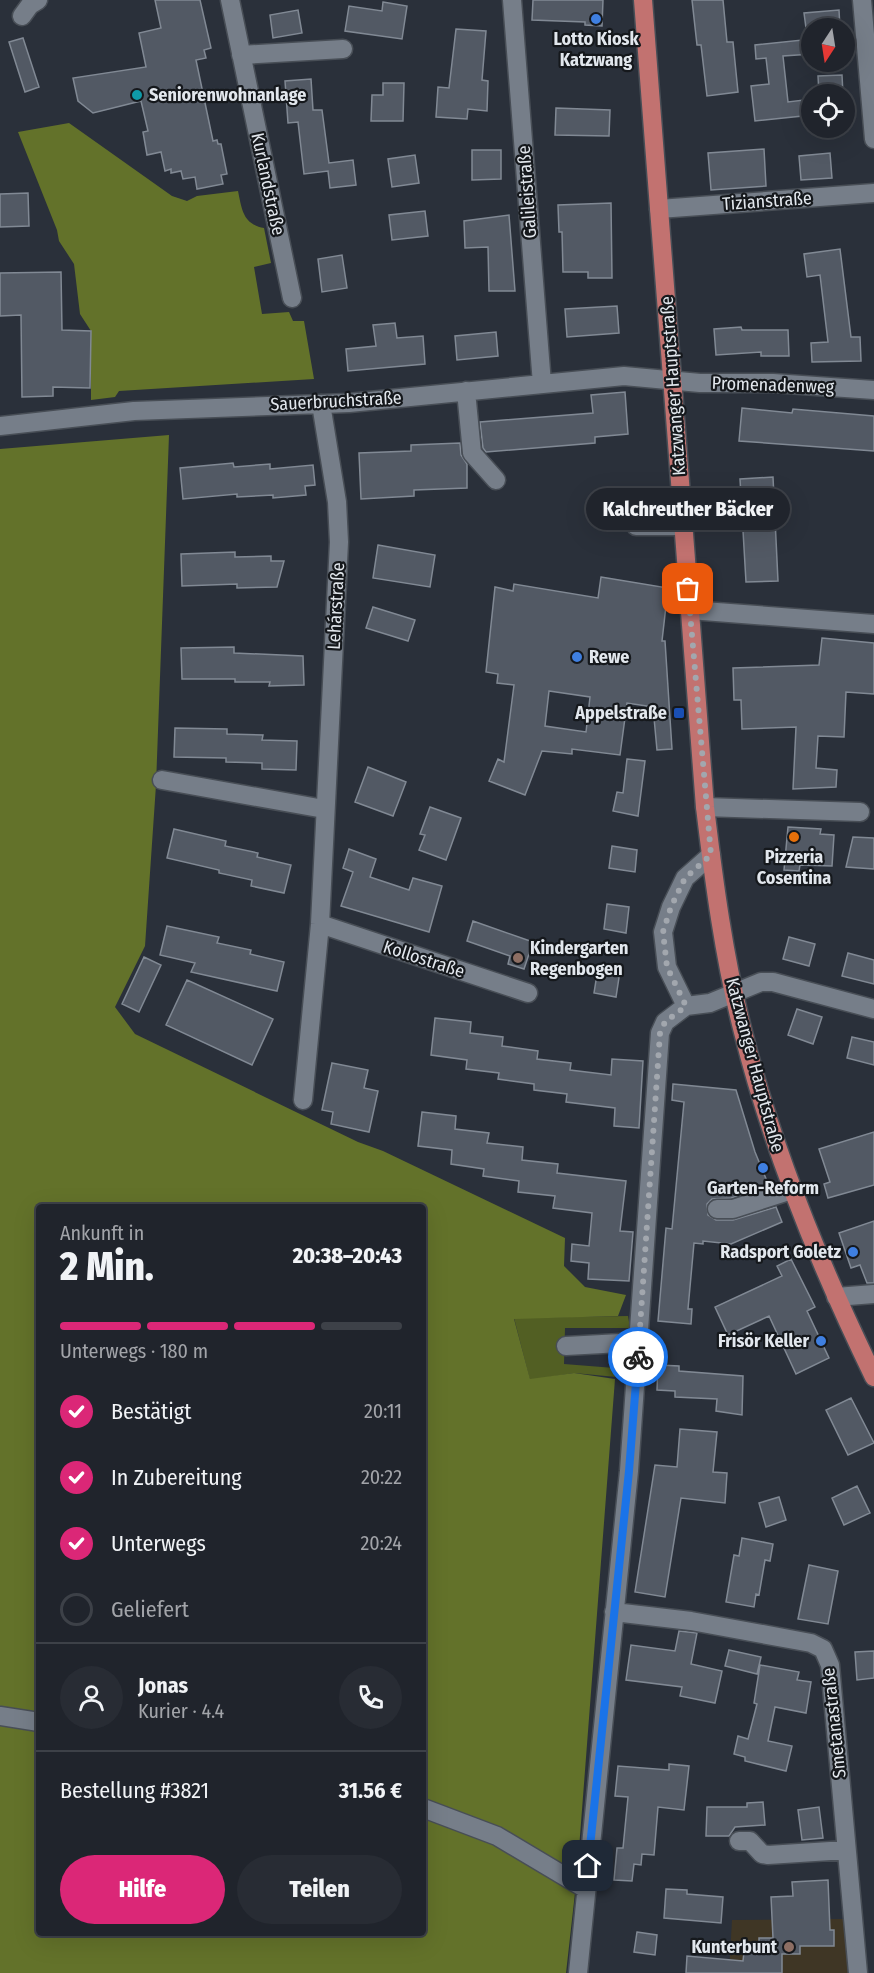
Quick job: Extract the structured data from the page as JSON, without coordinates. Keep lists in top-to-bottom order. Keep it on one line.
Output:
{"streets":{"main road":["Katzwanger Hauptstraße"],"street":["Kurlandstraße","Galileistraße","Tizianstraße","Promenadenweg","Sauerbruchstraße","Lehárstraße","Kollostraße","Smetanastraße"]},"crossings":[["Galileistraße","Sauerbruchstraße"],["Tizianstraße","Katzwanger Hauptstraße"],["Promenadenweg","Katzwanger Hauptstraße"],["Promenadenweg","Sauerbruchstraße"],["Katzwanger Hauptstraße","Sauerbruchstraße"],["Sauerbruchstraße","Lehárstraße"],["Lehárstraße","Kollostraße"]],"places":{"other":["Lotto Kiosk Katzwang","Seniorenwohnanlage","Kalchreuther Bäcker","Rewe","Pizzeria Cosentina","Kindergarten Regenbogen","Garten-Reform","Radsport Goletz","Frisör Keller","Kunterbunt"],"transit":["Appelstraße"]},"north":"bottom","page":{"bubble":"Kalchreuther Bäcker","heading":["2 Min.","Ankunft in","20:38–20:43"],"panel":["Jonas","Kurier · 4.4","Bestellung #3821","31.56 €"],"bar":"Unterwegs · 180 m","list":[["Bestätigt","20:11"],["In Zubereitung","20:22"],["Unterwegs","20:24"],"Geliefert"],"buttons":["Hilfe","Teilen"]}}
